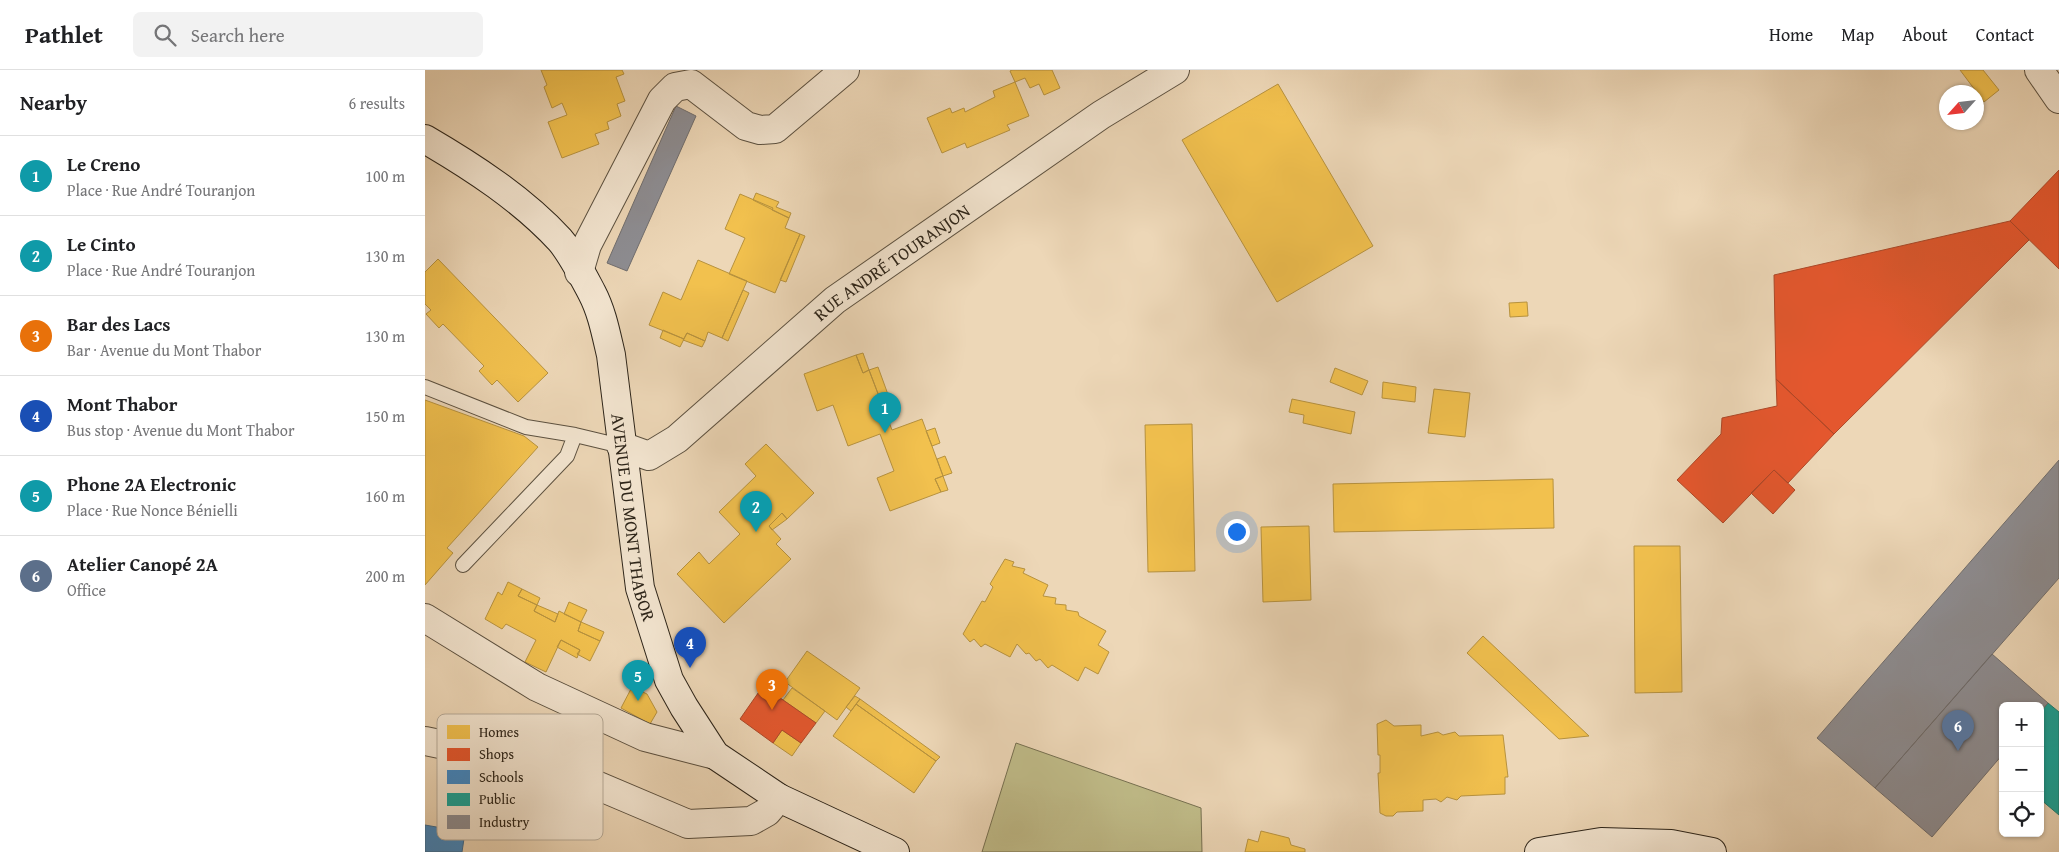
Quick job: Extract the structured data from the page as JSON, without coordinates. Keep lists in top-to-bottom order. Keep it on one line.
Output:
{"streets":{"street":["RUE ANDRÉ TOURANJON","AVENUE DU MONT THABOR"]},"crossings":[["RUE ANDRÉ TOURANJON","AVENUE DU MONT THABOR"]],"legend":["Homes","Shops","Schools","Public","Industry"],"north":"bottom left","page":{"header":"Pathlet","search":"Search here","nav":["Home","Map","About","Contact"],"heading":["Nearby","6 results"],"list":[{"mark":"1","name":"Le Creno","note":"Place · Rue André Touranjon","value":"100 m"},{"mark":"2","name":"Le Cinto","note":"Place · Rue André Touranjon","value":"130 m"},{"mark":"3","name":"Bar des Lacs","note":"Bar · Avenue du Mont Thabor","value":"130 m"},{"mark":"4","name":"Mont Thabor","note":"Bus stop · Avenue du Mont Thabor","value":"150 m"},{"mark":"5","name":"Phone 2A Electronic","note":"Place · Rue Nonce Bénielli","value":"160 m"},{"mark":"6","name":"Atelier Canopé 2A","note":"Office","value":"200 m"}],"pins":["1","2","4","5","3","6"],"map_buttons":["+","−"]}}
